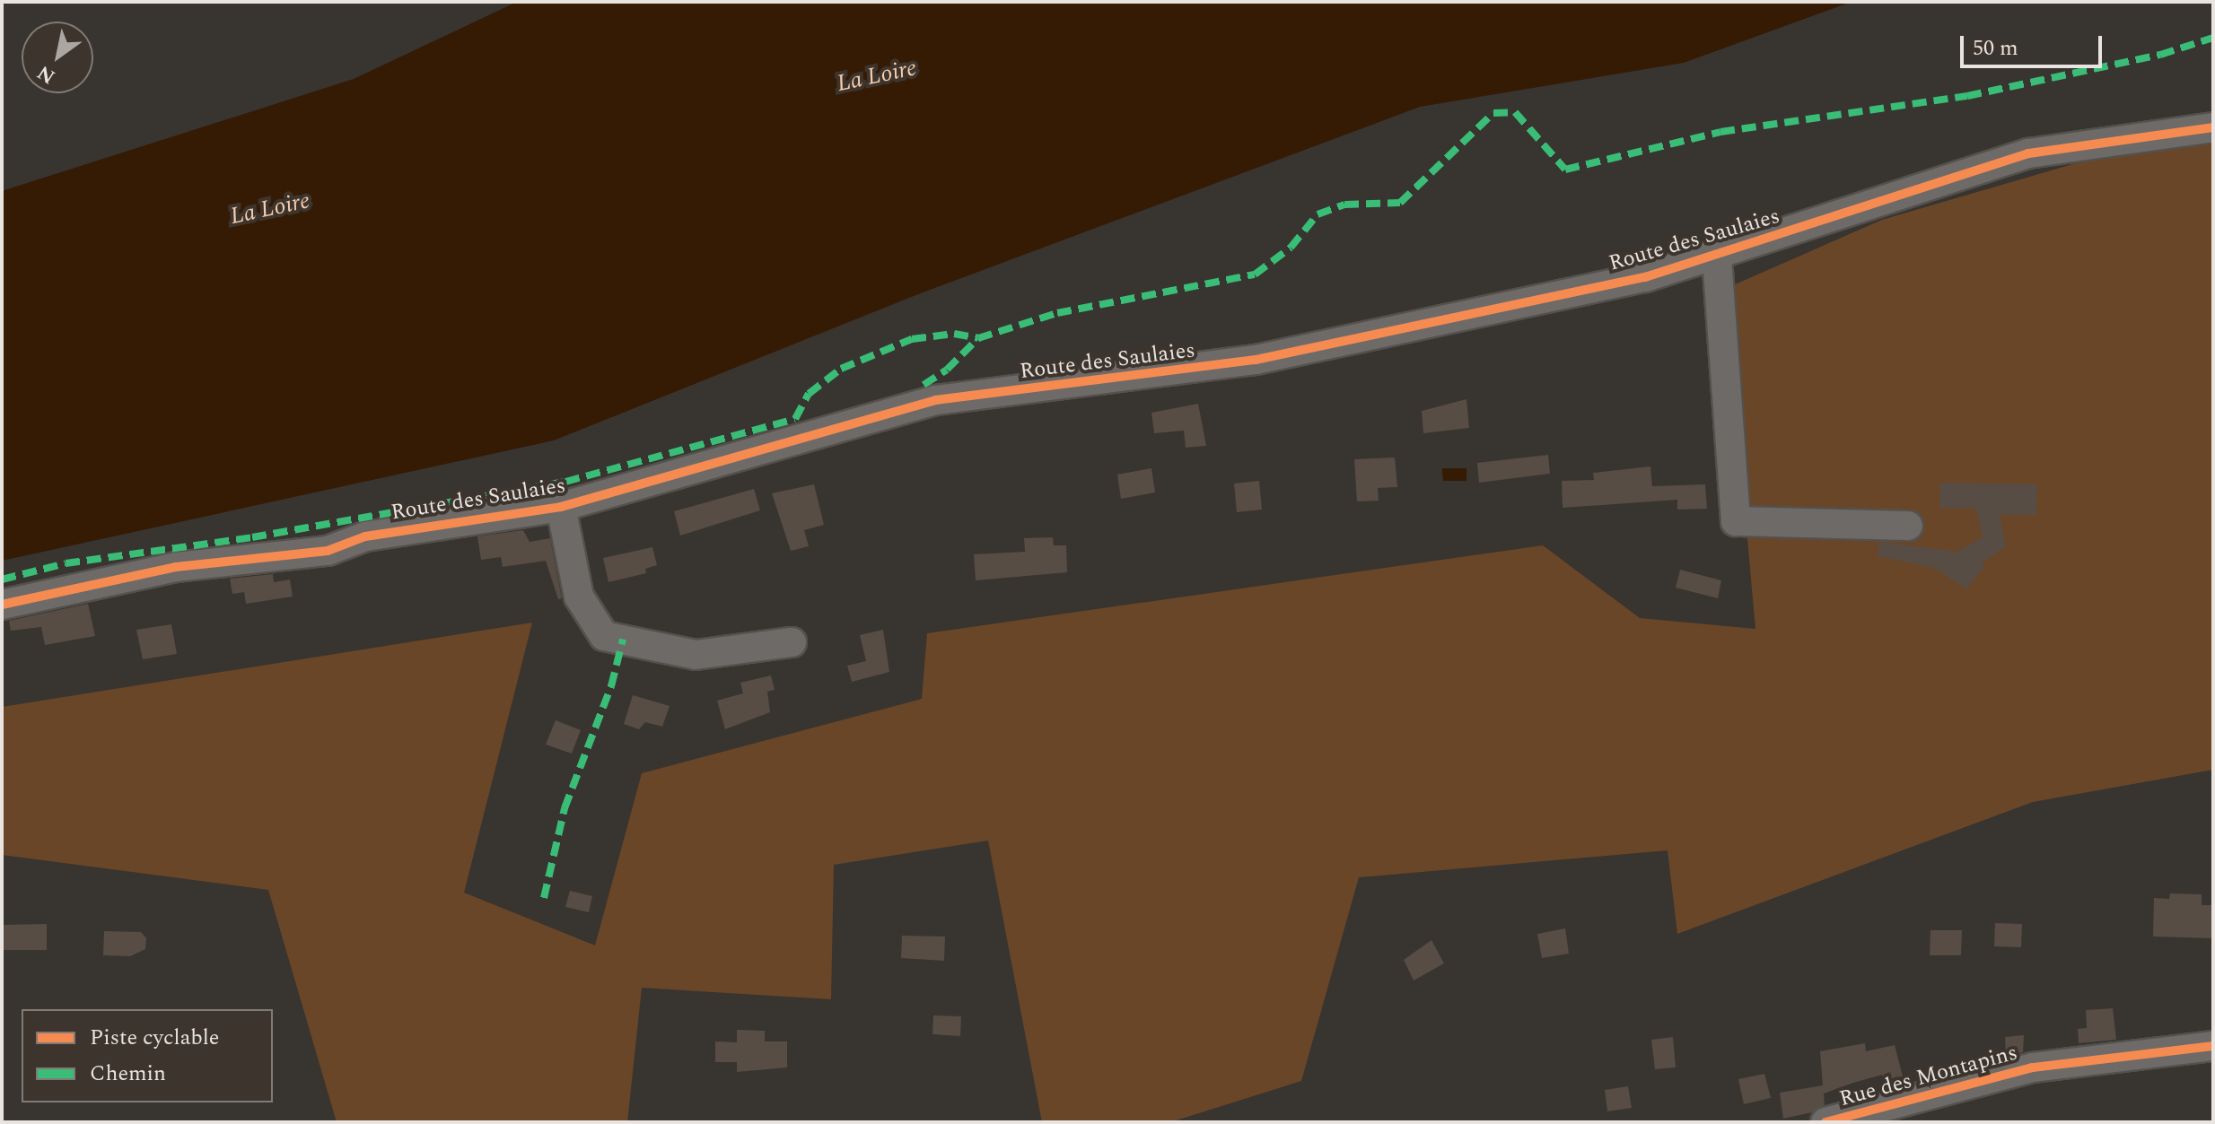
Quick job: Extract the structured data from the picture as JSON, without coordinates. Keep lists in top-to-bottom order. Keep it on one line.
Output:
{"streets":{"street":["Route des Saulaies","Rue des Montapins"]},"water":["La Loire"],"legend":["Piste cyclable","Chemin"],"scale_bar":"50 m","north":"bottom left"}
